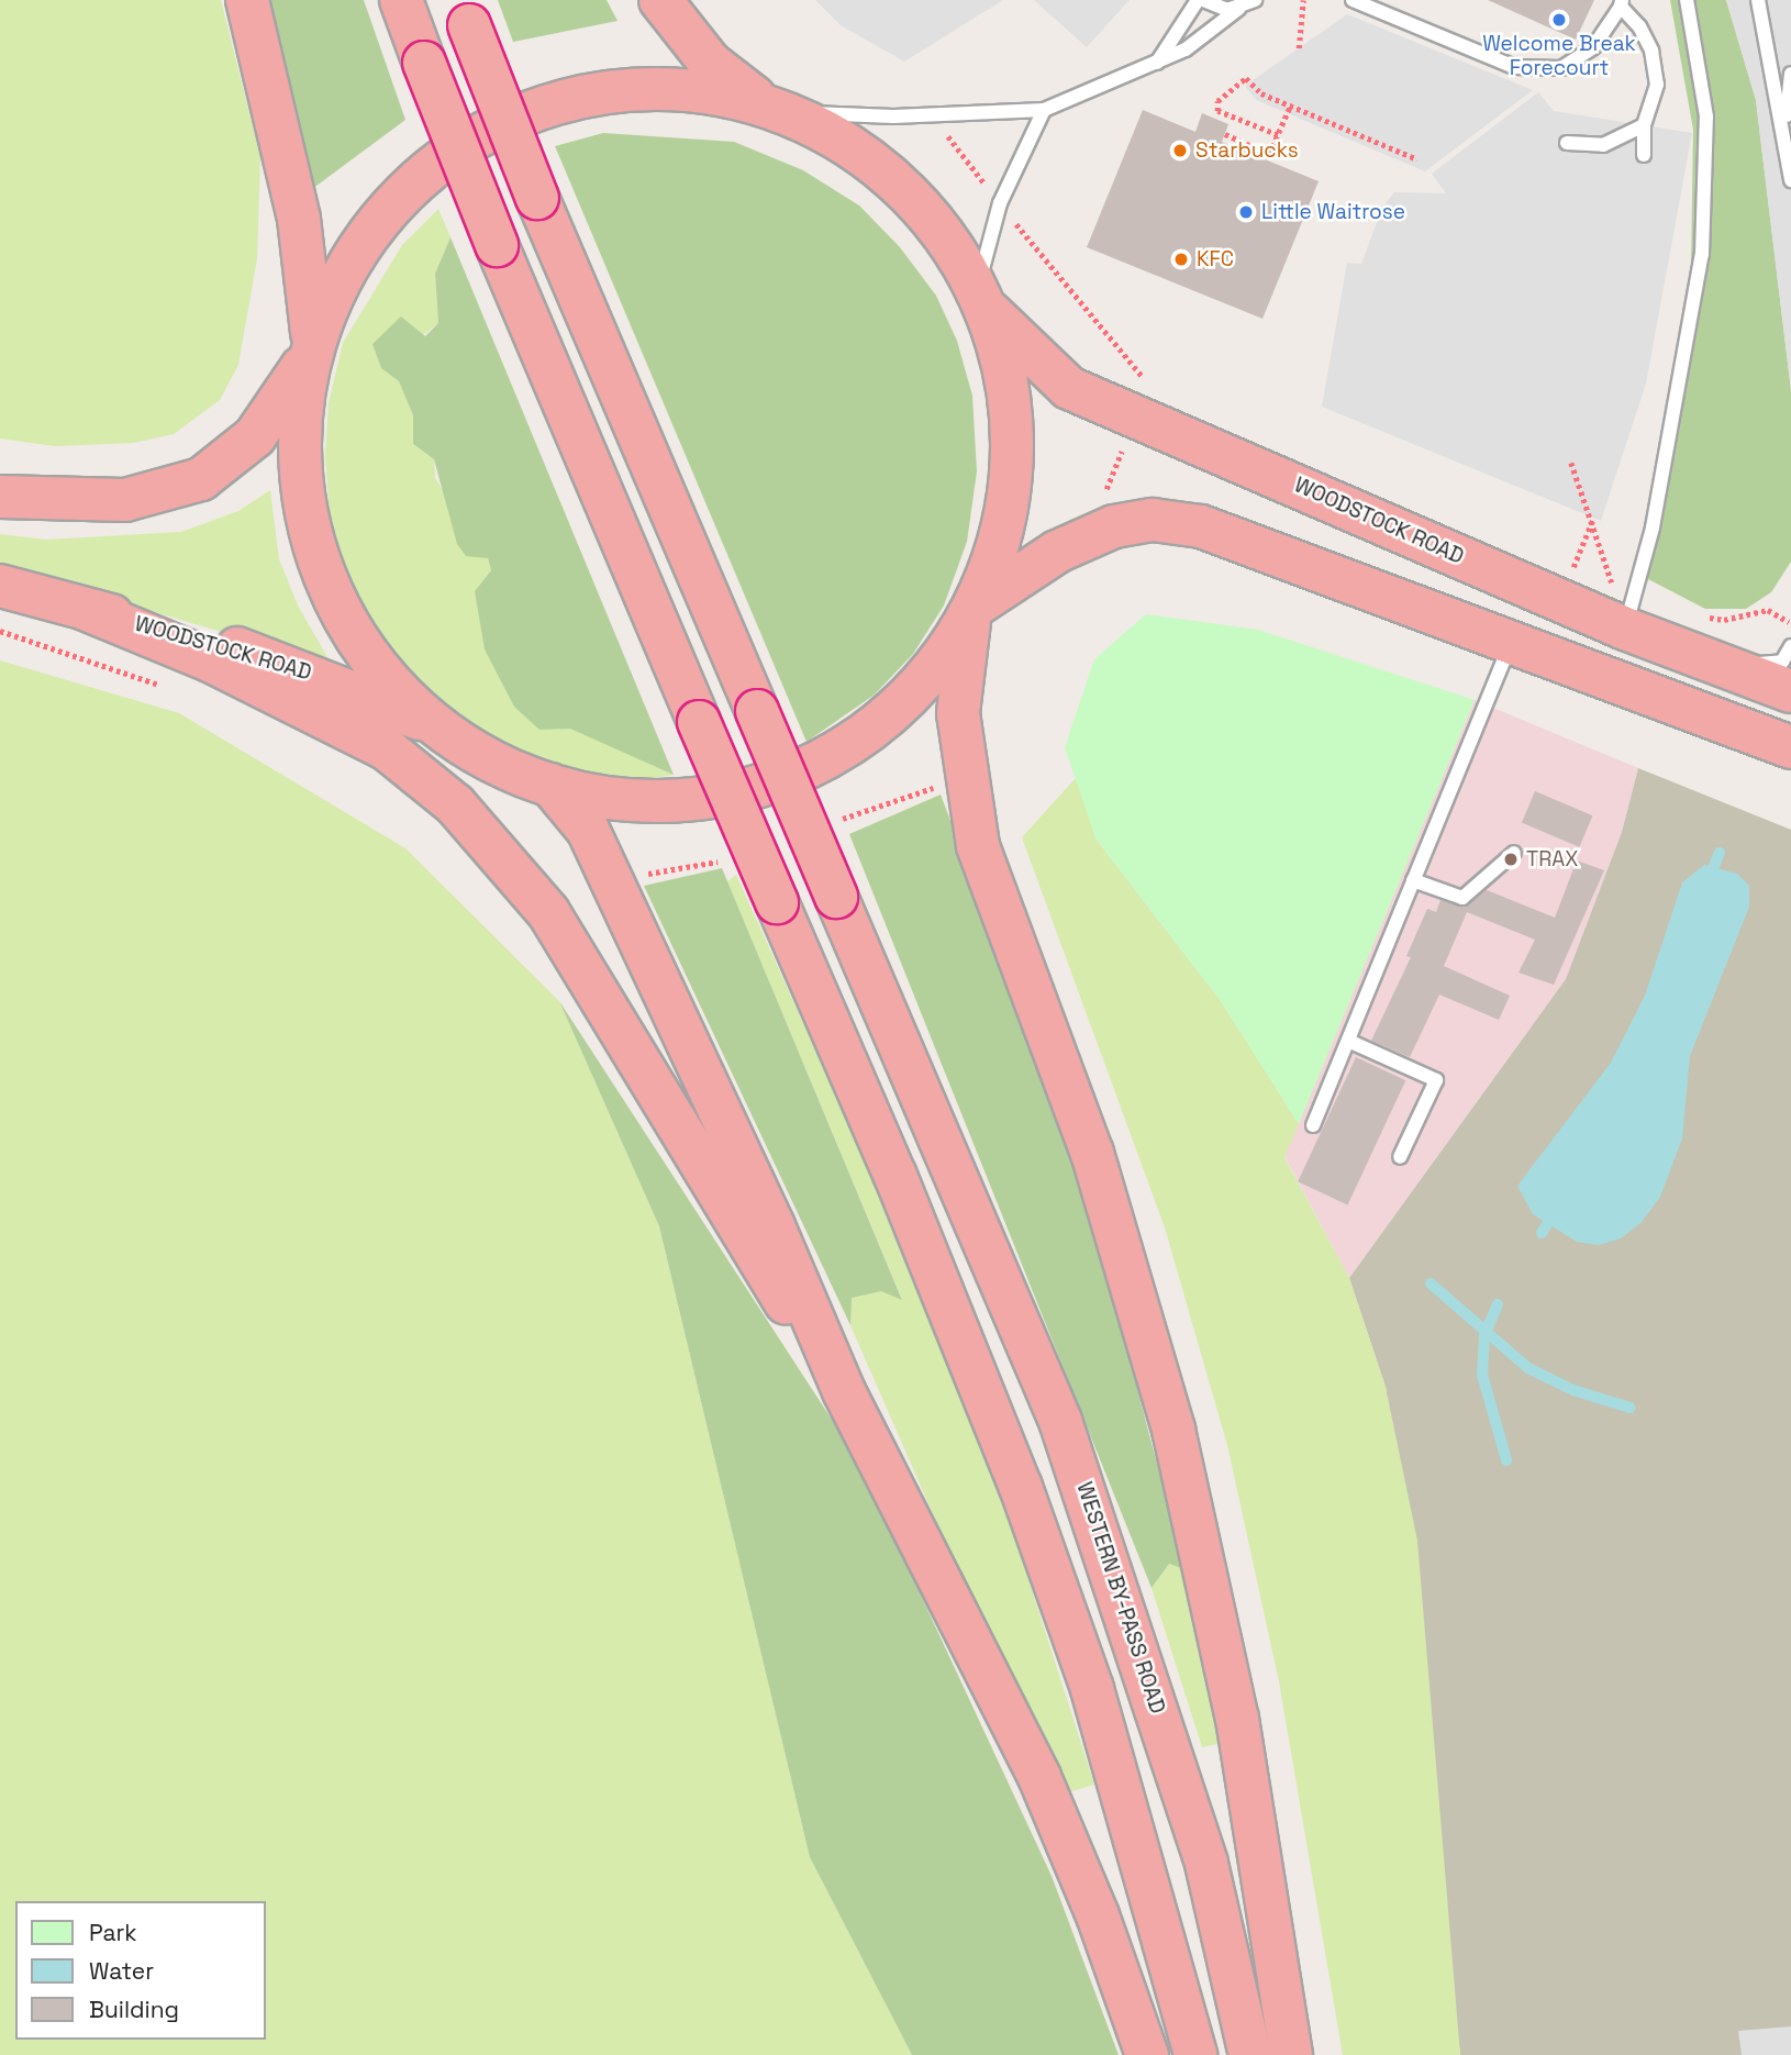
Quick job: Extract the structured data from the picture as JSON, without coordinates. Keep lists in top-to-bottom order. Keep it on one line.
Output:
{"streets":{"highway":["WOODSTOCK ROAD","WESTERN BY-PASS ROAD"]},"places":["Welcome Break Forecourt","Starbucks","Little Waitrose","KFC","TRAX"],"legend":["Park","Water","Building"]}
